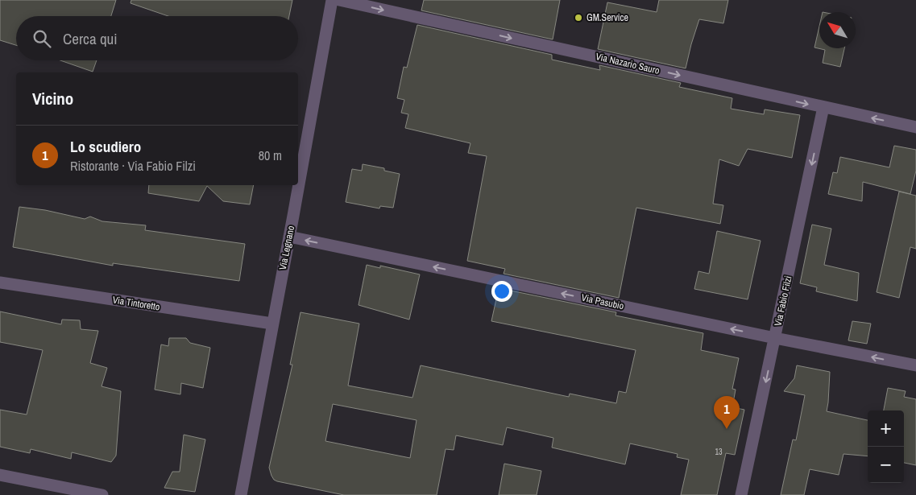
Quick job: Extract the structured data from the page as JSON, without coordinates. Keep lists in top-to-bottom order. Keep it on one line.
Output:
{"streets":{"street":["Via Nazario Sauro","Via Legnano","Via Fabio Filzi","Via Pasubio","Via Tintoretto"]},"crossings":[["Via Nazario Sauro","Via Fabio Filzi"],["Via Legnano","Via Pasubio"],["Via Legnano","Via Tintoretto"],["Via Fabio Filzi","Via Pasubio"]],"one_way":["Via Fabio Filzi","Via Pasubio"],"places":["GM.Service"],"house_numbers":["13"],"north":"top left","page":{"search":"Cerca qui","heading":"Vicino","list":[{"mark":"1","name":"Lo scudiero","note":"Ristorante · Via Fabio Filzi","value":"80 m"}],"pins":"1","map_buttons":["+","−"]}}
